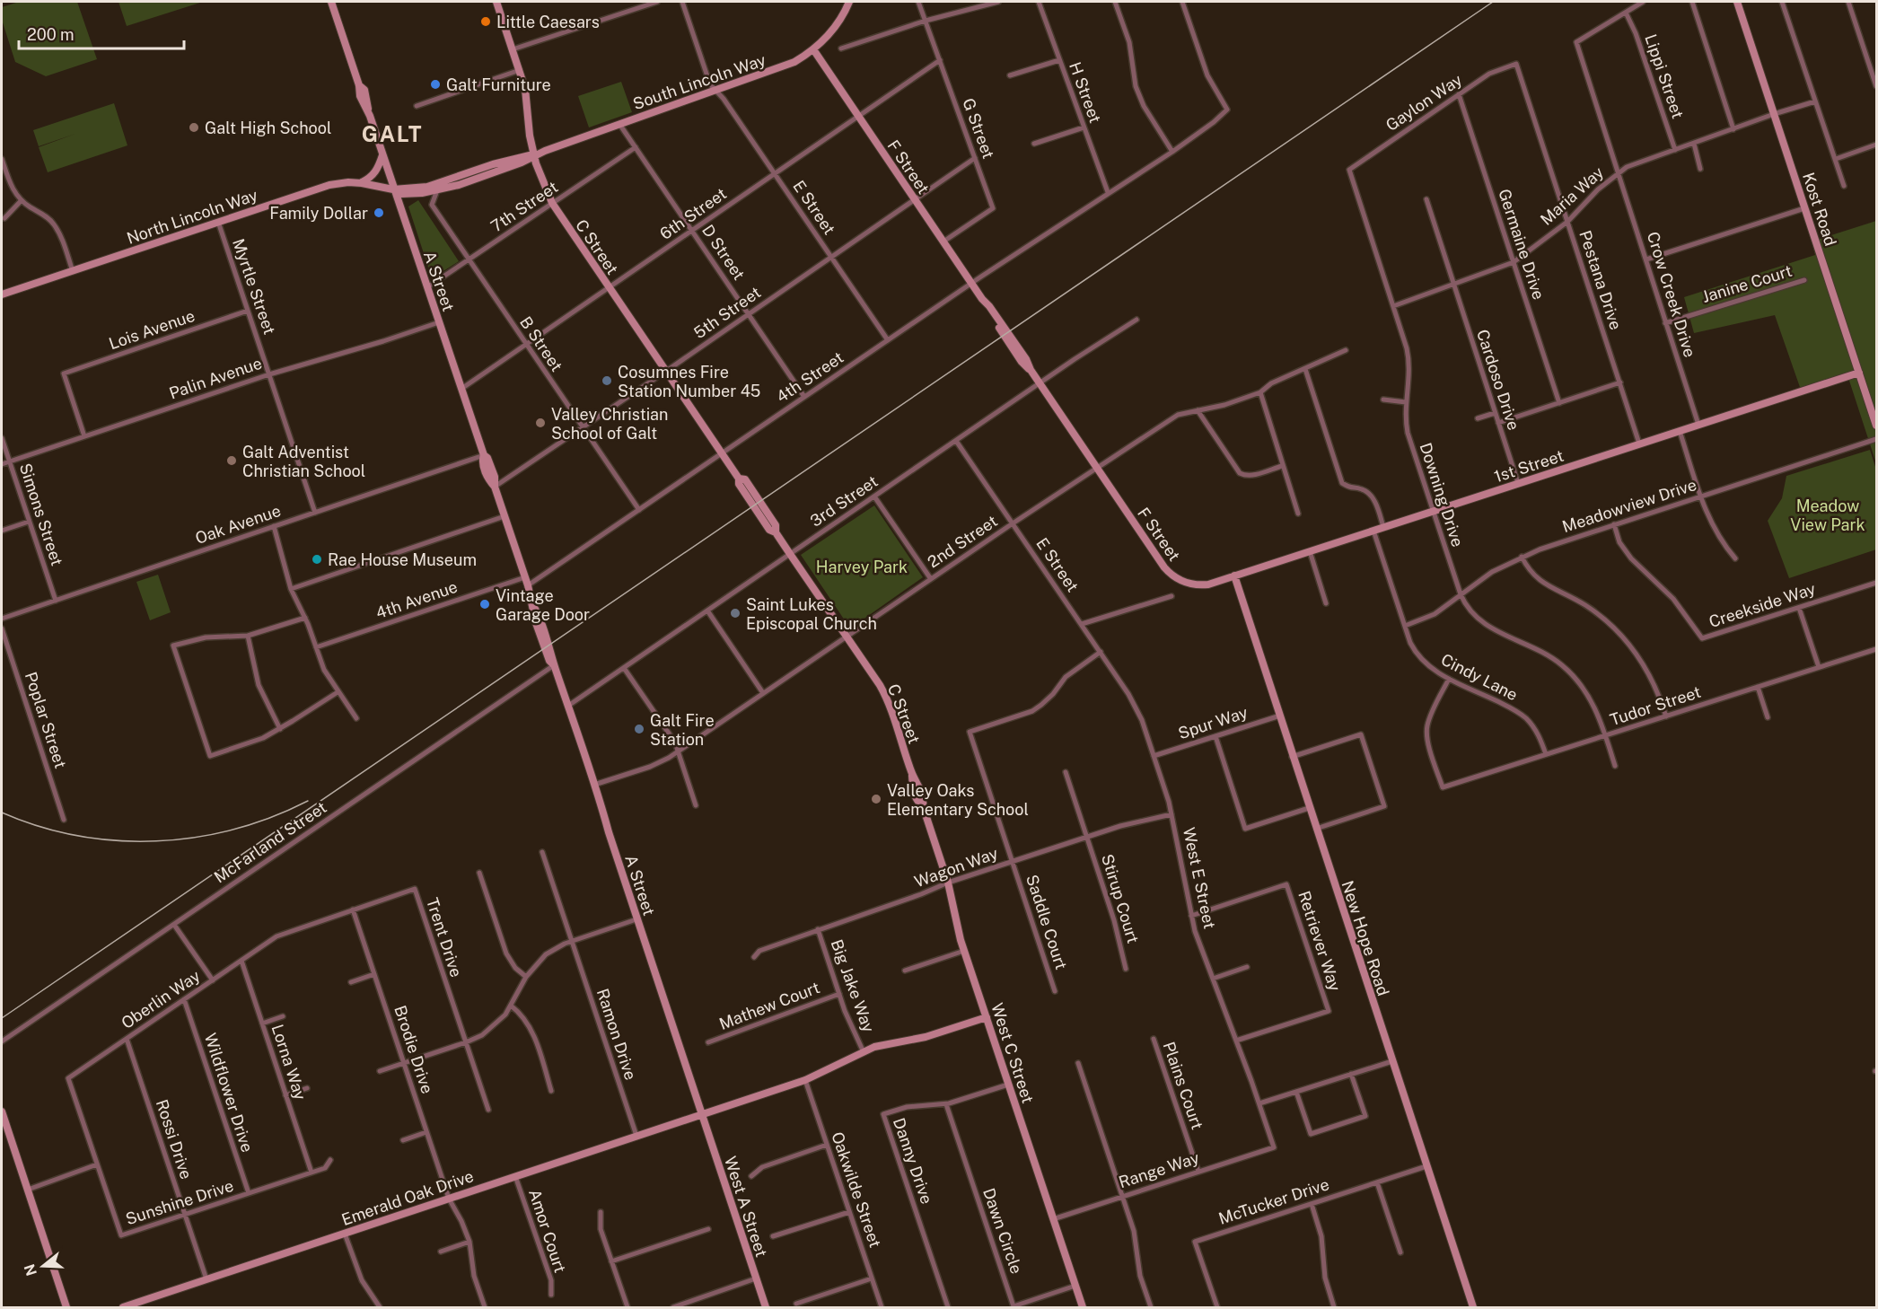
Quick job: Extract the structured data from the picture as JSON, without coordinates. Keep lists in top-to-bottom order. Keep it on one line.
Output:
{"streets":{"street":["Lippi Street","South Lincoln Way","H Street","Gaylon Way","G Street","F Street","Maria Way","7th Street","E Street","Kost Road","6th Street","North Lincoln Way","Germaine Drive","C Street","D Street","Pestana Drive","A Street","Janine Court","Myrtle Street","Crow Creek Drive","5th Street","Lois Avenue","B Street","4th Street","Palin Avenue","Cardoso Drive","1st Street","Downing Drive","3rd Street","Meadowview Drive","Simons Street","Oak Avenue","2nd Street","4th Avenue","Creekside Way","Cindy Lane","Tudor Street","Poplar Street","Spur Way","McFarland Street","Wagon Way","West E Street","Stirup Court","Saddle Court","Trent Drive","New Hope Road","Retriever Way","Big Jake Way","Oberlin Way","Mathew Court","Ramon Drive","Brodie Drive","West C Street","Lorna Way","Plains Court","Wildflower Drive","Rossi Drive","Danny Drive","Range Way","Oakwilde Street","Emerald Oak Drive","McTucker Drive","Sunshine Drive","West A Street","Amor Court","Dawn Circle"]},"crossings":[["Lippi Street","Maria Way"],["Lippi Street","Crow Creek Drive"],["South Lincoln Way","F Street"],["South Lincoln Way","E Street"],["South Lincoln Way","North Lincoln Way"],["South Lincoln Way","C Street"],["South Lincoln Way","D Street"],["South Lincoln Way","A Street"],["South Lincoln Way","B Street"],["H Street","4th Street"],["Gaylon Way","Germaine Drive"],["Gaylon Way","Pestana Drive"],["Gaylon Way","Downing Drive"],["G Street","F Street"],["G Street","6th Street"],["G Street","5th Street"],["F Street","6th Street"],["F Street","5th Street"],["F Street","4th Street"],["F Street","1st Street"],["F Street","3rd Street"],["F Street","2nd Street"],["Maria Way","Kost Road"],["Maria Way","Germaine Drive"],["Maria Way","Pestana Drive"],["Maria Way","Crow Creek Drive"],["Maria Way","Cardoso Drive"],["Maria Way","Downing Drive"],["7th Street","C Street"],["7th Street","D Street"],["7th Street","A Street"],["7th Street","B Street"],["E Street","6th Street"],["E Street","5th Street"],["E Street","4th Street"],["E Street","3rd Street"],["E Street","2nd Street"],["E Street","West E Street"],["Kost Road","1st Street"],["6th Street","C Street"],["6th Street","D Street"],["6th Street","A Street"],["6th Street","B Street"],["North Lincoln Way","A Street"],["North Lincoln Way","Myrtle Street"],["C Street","5th Street"],["C Street","4th Street"],["C Street","3rd Street"],["C Street","2nd Street"],["C Street","West C Street"],["D Street","5th Street"],["D Street","4th Street"],["Pestana Drive","1st Street"],["A Street","5th Street"],["A Street","4th Street"],["A Street","Palin Avenue"],["A Street","3rd Street"],["A Street","Oak Avenue"],["A Street","2nd Street"],["A Street","4th Avenue"],["A Street","McFarland Street"],["A Street","Emerald Oak Drive"],["A Street","West A Street"],["Janine Court","Crow Creek Drive"],["Myrtle Street","Lois Avenue"],["Myrtle Street","Palin Avenue"],["Myrtle Street","Oak Avenue"],["Crow Creek Drive","1st Street"],["5th Street","B Street"],["Lois Avenue","Palin Avenue"],["B Street","4th Street"],["Palin Avenue","Simons Street"],["Cardoso Drive","1st Street"],["1st Street","Downing Drive"],["1st Street","Cindy Lane"],["1st Street","New Hope Road"],["Downing Drive","Meadowview Drive"],["Downing Drive","Tudor Street"],["Meadowview Drive","Creekside Way"],["Meadowview Drive","Cindy Lane"],["Simons Street","Oak Avenue"],["Cindy Lane","Tudor Street"],["Spur Way","West E Street"],["Spur Way","New Hope Road"],["Wagon Way","West E Street"],["Wagon Way","Stirup Court"],["Wagon Way","Saddle Court"],["Wagon Way","Big Jake Way"],["Wagon Way","West C Street"],["West E Street","Saddle Court"],["West E Street","Retriever Way"],["West E Street","Range Way"],["Trent Drive","Oberlin Way"],["Trent Drive","Brodie Drive"],["New Hope Road","McTucker Drive"],["Big Jake Way","Mathew Court"],["Big Jake Way","Emerald Oak Drive"],["Oberlin Way","Lorna Way"],["Oberlin Way","Wildflower Drive"],["Oberlin Way","Rossi Drive"],["Oberlin Way","Sunshine Drive"],["Ramon Drive","Emerald Oak Drive"],["Brodie Drive","Emerald Oak Drive"],["West C Street","Danny Drive"],["West C Street","Range Way"],["West C Street","Emerald Oak Drive"],["West C Street","Dawn Circle"],["Lorna Way","Sunshine Drive"],["Plains Court","Range Way"],["Wildflower Drive","Sunshine Drive"],["Rossi Drive","Emerald Oak Drive"],["Rossi Drive","Sunshine Drive"],["Danny Drive","Dawn Circle"],["Oakwilde Street","Emerald Oak Drive"],["Emerald Oak Drive","West A Street"],["Emerald Oak Drive","Amor Court"]],"districts":["GALT"],"parks":["Meadow View Park","Harvey Park"],"places":["Little Caesars","Galt Furniture","Galt High School","Family Dollar","Cosumnes Fire Station Number 45","Valley Christian School of Galt","Galt Adventist Christian School","Rae House Museum","Vintage Garage Door","Saint Lukes Episcopal Church","Galt Fire Station","Valley Oaks Elementary School"],"scale_bar":"200 m","north":"left"}
